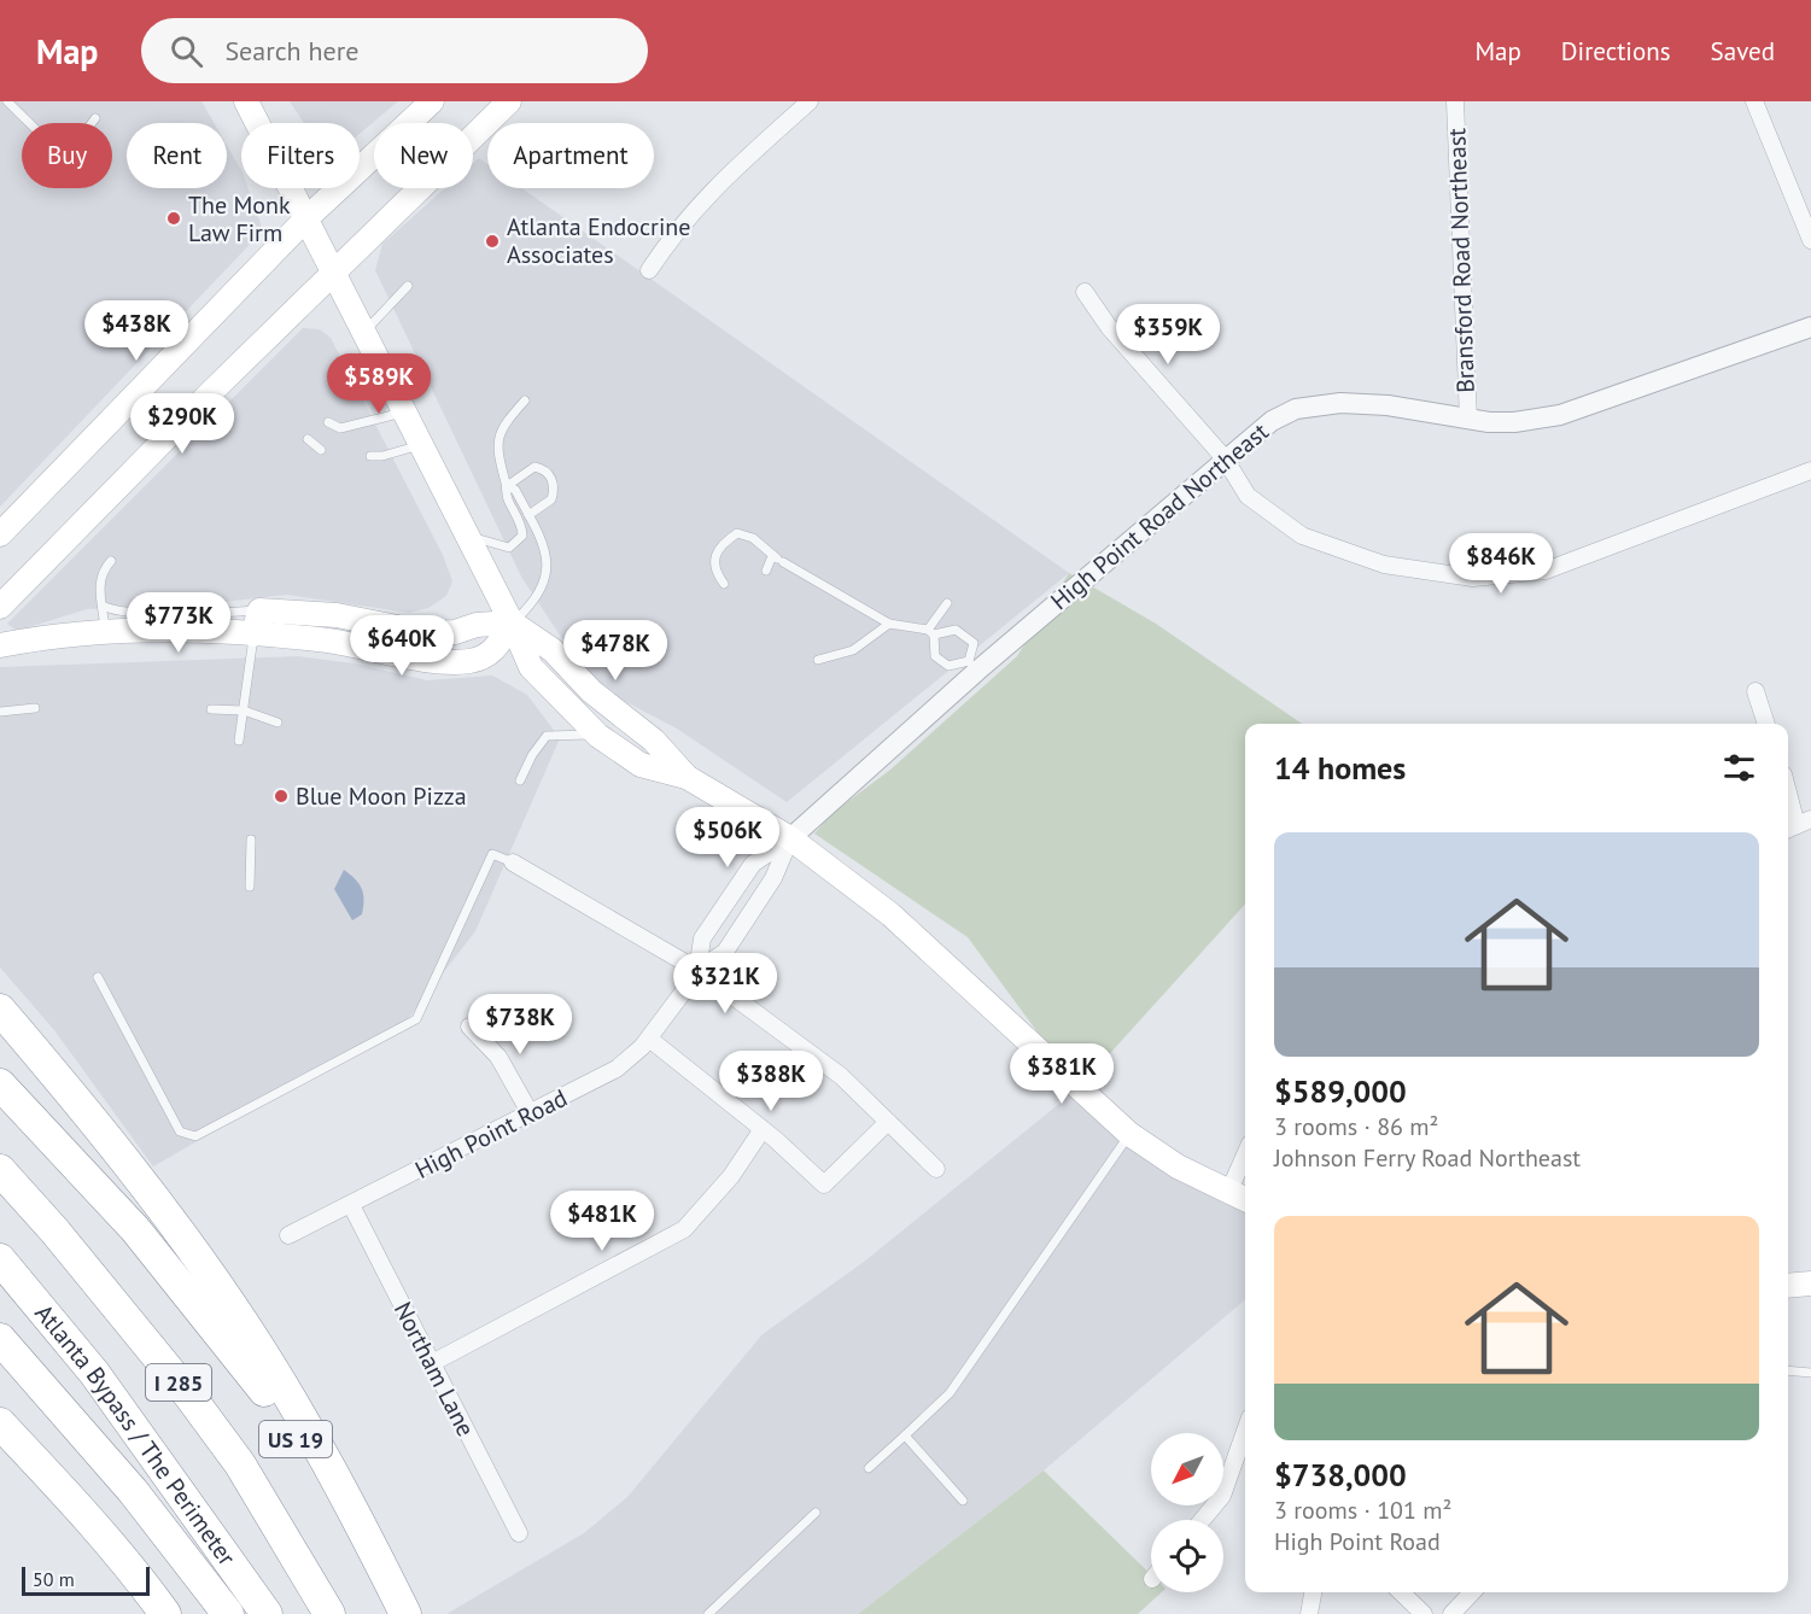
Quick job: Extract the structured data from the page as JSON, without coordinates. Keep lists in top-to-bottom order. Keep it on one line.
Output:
{"streets":{"highway":["I 285","Atlanta Bypass / The Perimeter","US 19"],"street":["Bransford Road Northeast","High Point Road Northeast","High Point Road","Northam Lane"]},"crossings":[["Bransford Road Northeast","High Point Road Northeast"],["High Point Road Northeast","High Point Road"],["High Point Road","Northam Lane"]],"places":["The Monk Law Firm","Atlanta Endocrine Associates","Blue Moon Pizza"],"scale_bar":"50 m","north":"bottom left","page":{"header":"Map","search":"Search here","nav":["Map","Directions","Saved"],"chip":["Buy","Rent","Filters","New","Apartment"],"price":["$438K","$359K","$589K","$290K","$846K","$773K","$640K","$478K","$506K","$321K","$738K","$381K","$388K","$481K"],"heading":"14 homes","list":[{"name":"$589,000","note":"3 rooms · 86 m² · Johnson Ferry Road Northeast"},{"name":"$738,000","note":"3 rooms · 101 m² · High Point Road"}],"scale":"50 m"}}
